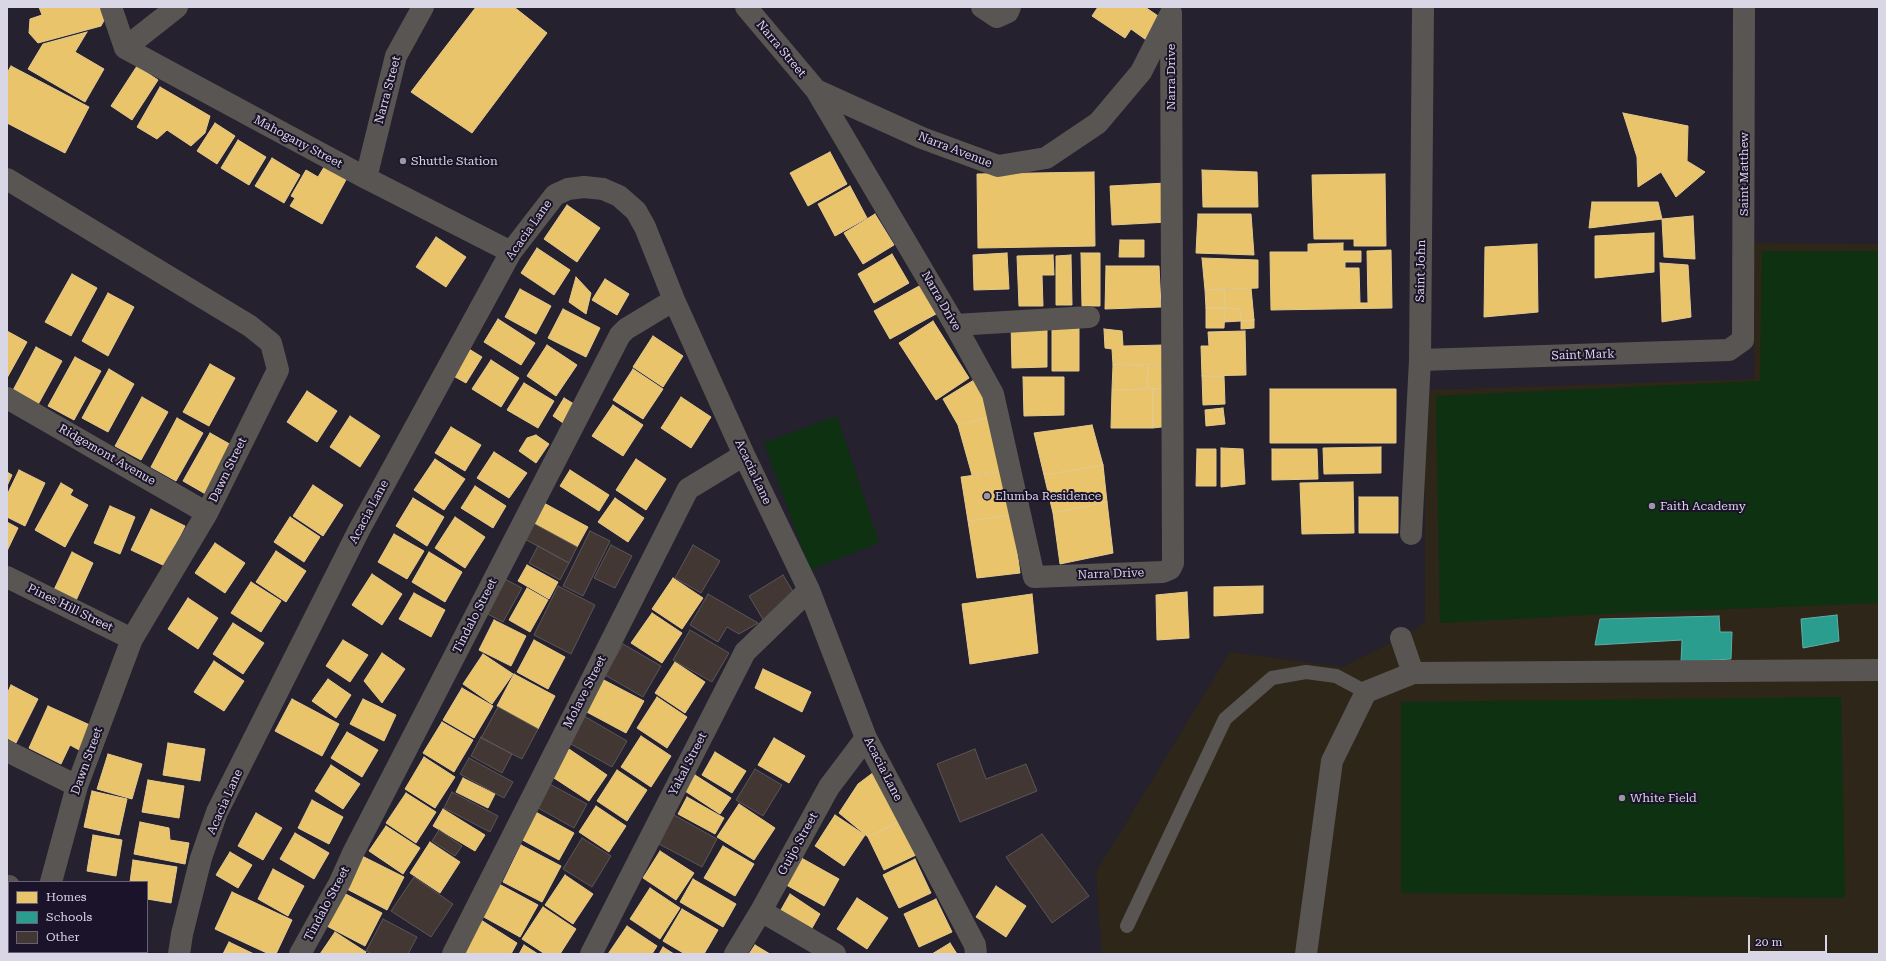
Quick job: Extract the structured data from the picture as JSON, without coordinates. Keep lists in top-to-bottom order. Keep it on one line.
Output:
{"streets":{"street":["Narra Street","Narra Drive","Mahogany Street","Narra Avenue","Saint Matthew","Acacia Lane","Saint John","Saint Mark","Ridgemont Avenue","Dawn Street","Pines Hill Street","Tindalo Street","Molave Street","Yakal Street","Guijo Street"]},"crossings":[["Narra Street","Narra Drive"],["Narra Street","Mahogany Street"],["Narra Street","Narra Avenue"],["Narra Drive","Narra Avenue"],["Mahogany Street","Acacia Lane"],["Saint Matthew","Saint Mark"],["Acacia Lane","Tindalo Street"],["Acacia Lane","Molave Street"],["Acacia Lane","Yakal Street"],["Acacia Lane","Guijo Street"],["Saint John","Saint Mark"],["Ridgemont Avenue","Dawn Street"],["Dawn Street","Pines Hill Street"]],"places":["Shuttle Station","Elumba Residence","Faith Academy","White Field"],"legend":["Homes","Schools","Other"],"scale_bar":"20 m"}
